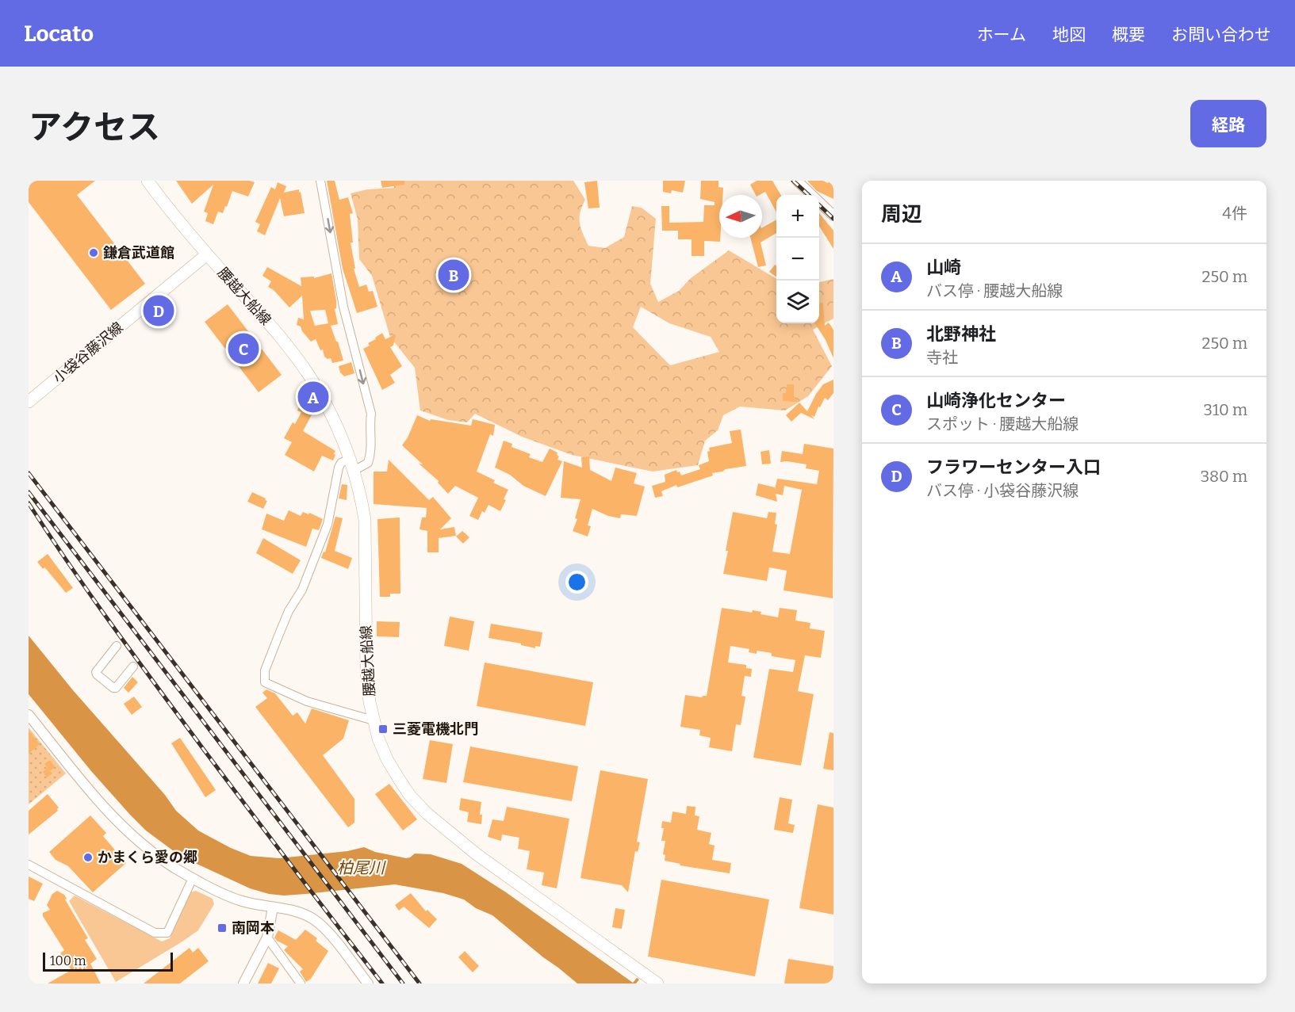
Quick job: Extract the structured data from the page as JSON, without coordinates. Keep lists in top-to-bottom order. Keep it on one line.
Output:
{"streets":{"main road":["腰越大船線","小袋谷藤沢線"]},"crossings":[["腰越大船線","小袋谷藤沢線"]],"water":["柏尾川"],"places":{"other":["鎌倉武道館","かまくら愛の郷"],"transit":["三菱電機北門","南岡本"]},"scale_bar":"100 m","north":"left","page":{"header":"Locato","nav":["ホーム","地図","概要","お問い合わせ"],"title":"アクセス","buttons":"経路","heading":["周辺","4件"],"map_buttons":["+","−"],"list":[{"mark":"A","name":"山崎","note":"バス停 · 腰越大船線","value":"250 m"},{"mark":"B","name":"北野神社","note":"寺社","value":"250 m"},{"mark":"C","name":"山崎浄化センター","note":"スポット · 腰越大船線","value":"310 m"},{"mark":"D","name":"フラワーセンター入口","note":"バス停 · 小袋谷藤沢線","value":"380 m"}],"pins":["B","D","C","A"],"scale":"100 m"}}
